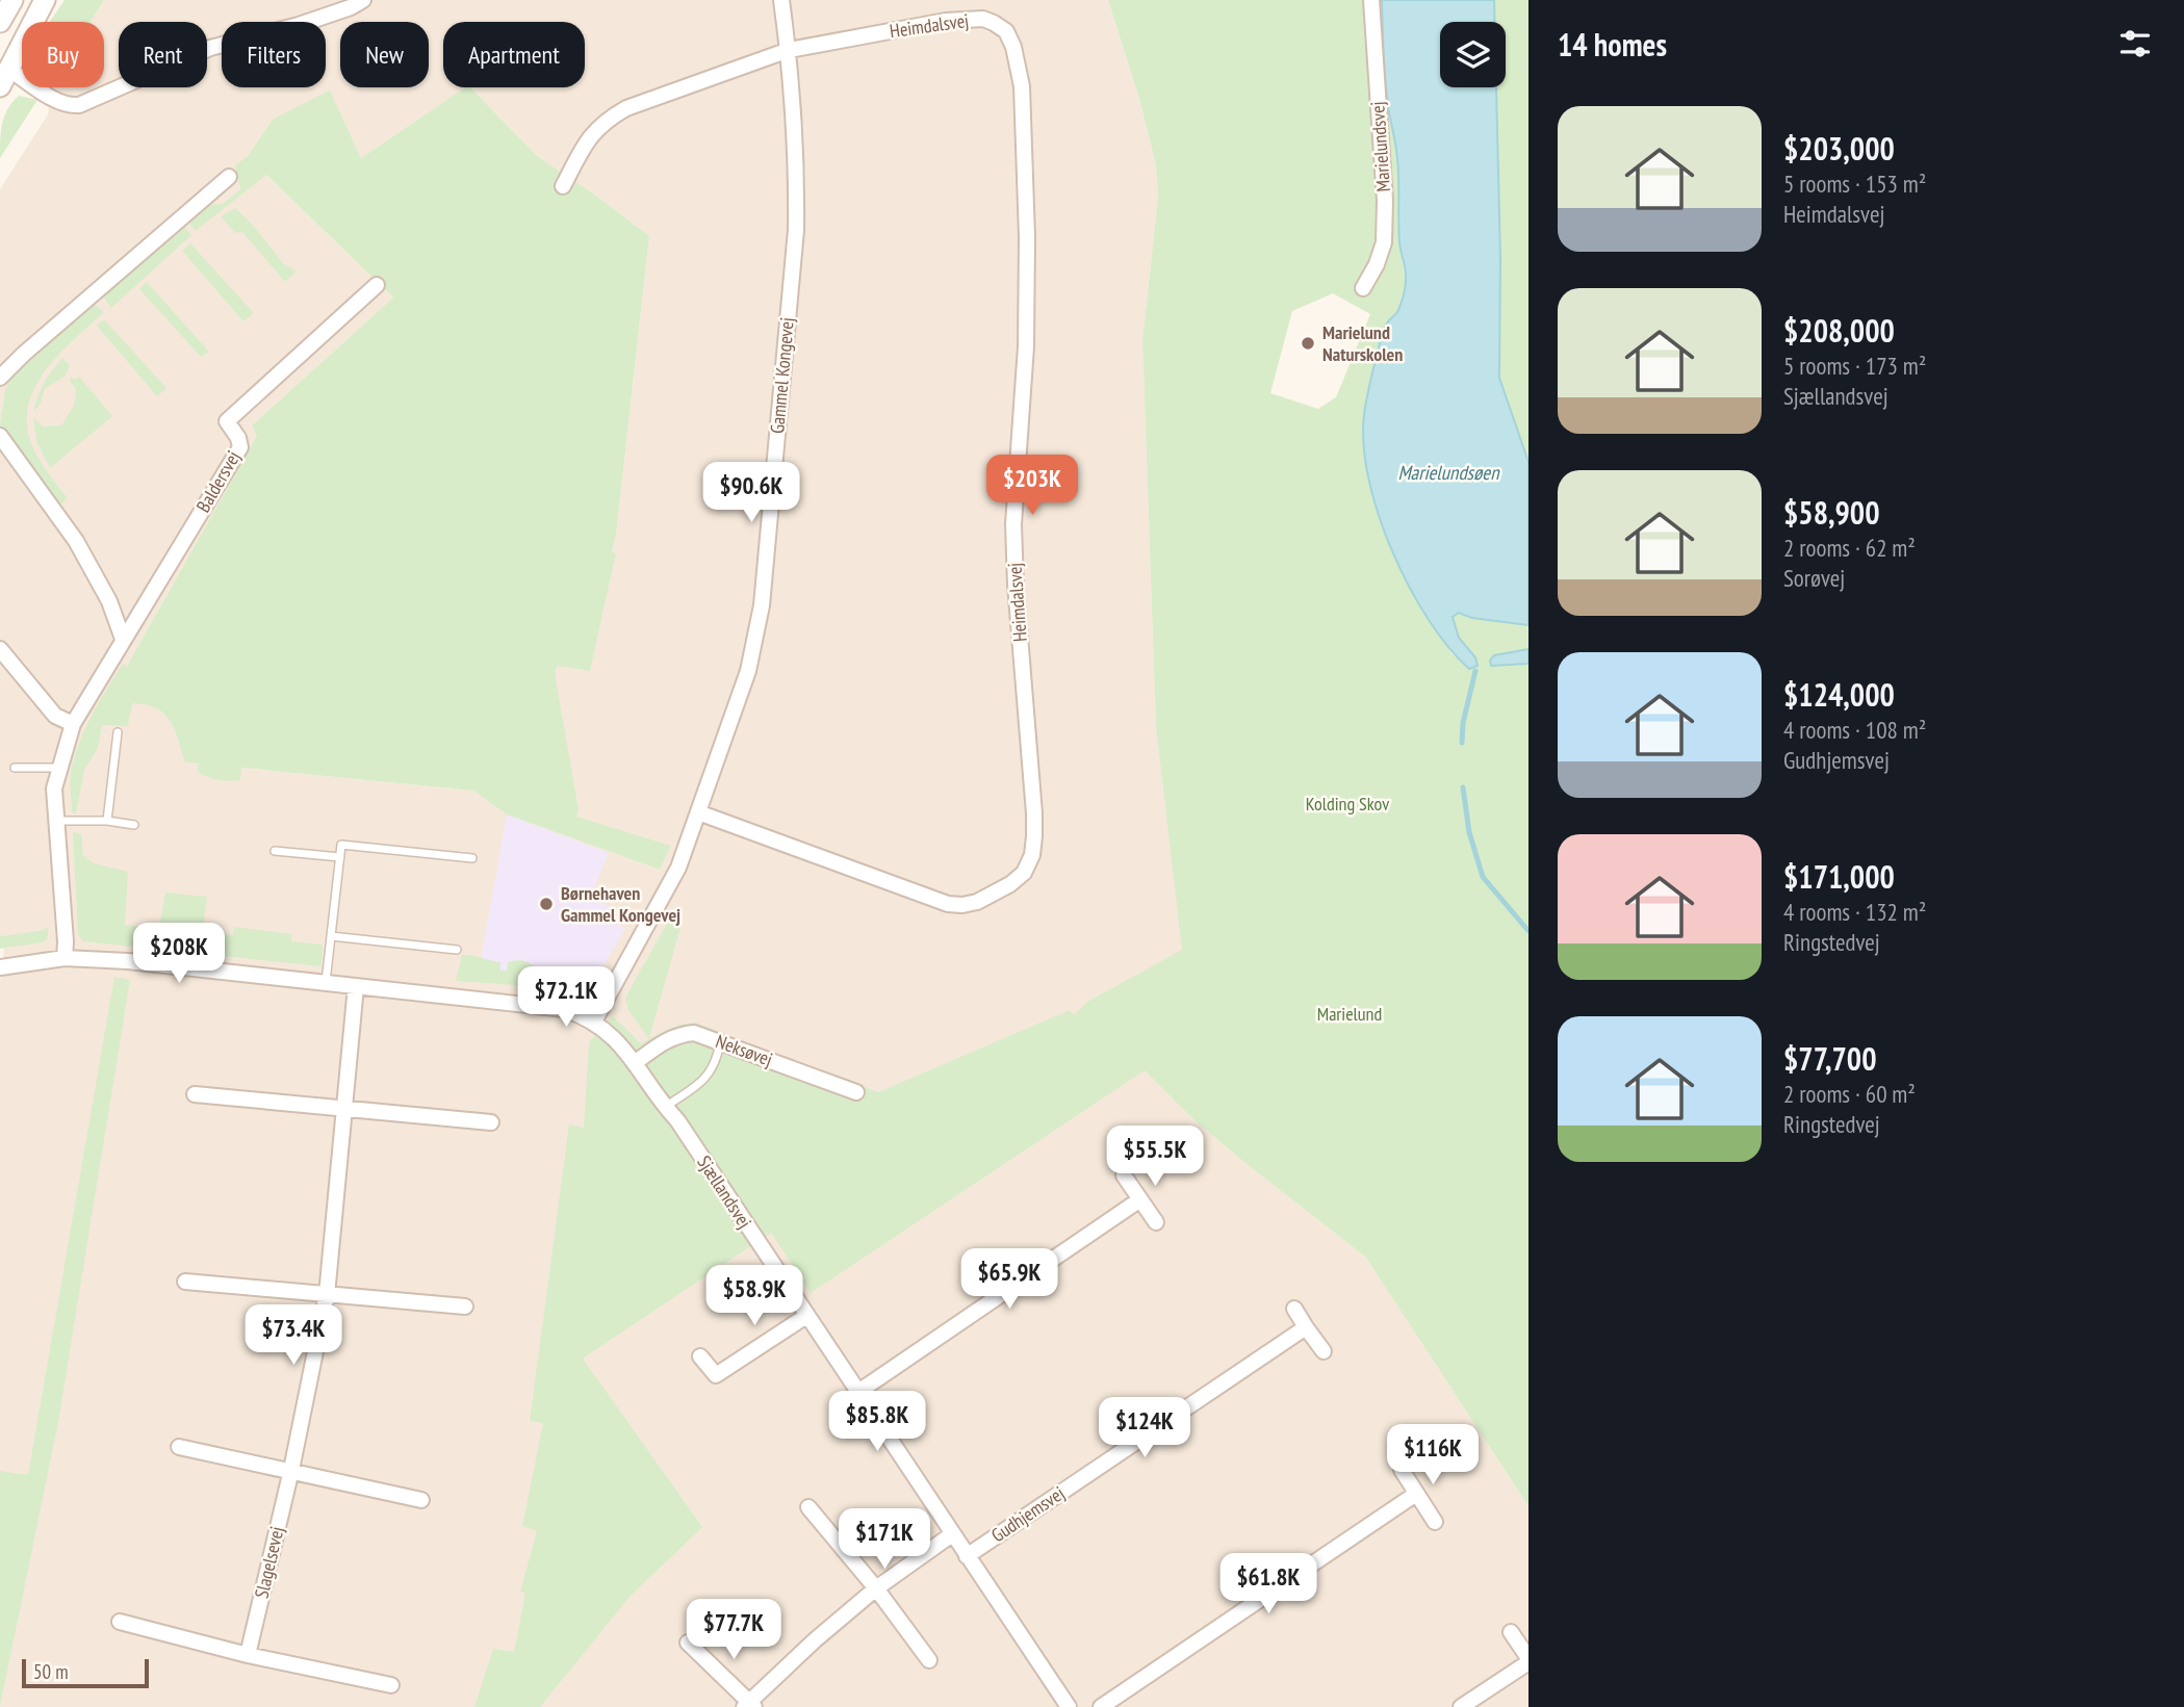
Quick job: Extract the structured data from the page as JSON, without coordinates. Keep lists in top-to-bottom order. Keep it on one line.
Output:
{"streets":{"street":["Heimdalsvej","Marielundsvej","Gammel Kongevej","Baldersvej","Neksøvej","Sjællandsvej","Gudhjemsvej","Slagelsevej"]},"crossings":[["Heimdalsvej","Gammel Kongevej"],["Gammel Kongevej","Sjællandsvej"],["Baldersvej","Sjællandsvej"],["Neksøvej","Sjællandsvej"],["Sjællandsvej","Gudhjemsvej"],["Sjællandsvej","Slagelsevej"]],"water":["Marielundsøen"],"parks":["Kolding Skov","Marielund"],"places":["Marielund Naturskolen","Børnehaven Gammel Kongevej"],"scale_bar":"50 m","page":{"heading":"14 homes","chip":["Buy","Rent","Filters","New","Apartment"],"list":[{"name":"$203,000","note":"5 rooms · 153 m² · Heimdalsvej"},{"name":"$208,000","note":"5 rooms · 173 m² · Sjællandsvej"},{"name":"$58,900","note":"2 rooms · 62 m² · Sorøvej"},{"name":"$124,000","note":"4 rooms · 108 m² · Gudhjemsvej"},{"name":"$171,000","note":"4 rooms · 132 m² · Ringstedvej"},{"name":"$77,700","note":"2 rooms · 60 m² · Ringstedvej"}],"price":["$203K","$90.6K","$208K","$72.1K","$55.5K","$65.9K","$58.9K","$73.4K","$85.8K","$124K","$116K","$171K","$61.8K","$77.7K"],"scale":"50 m"}}
